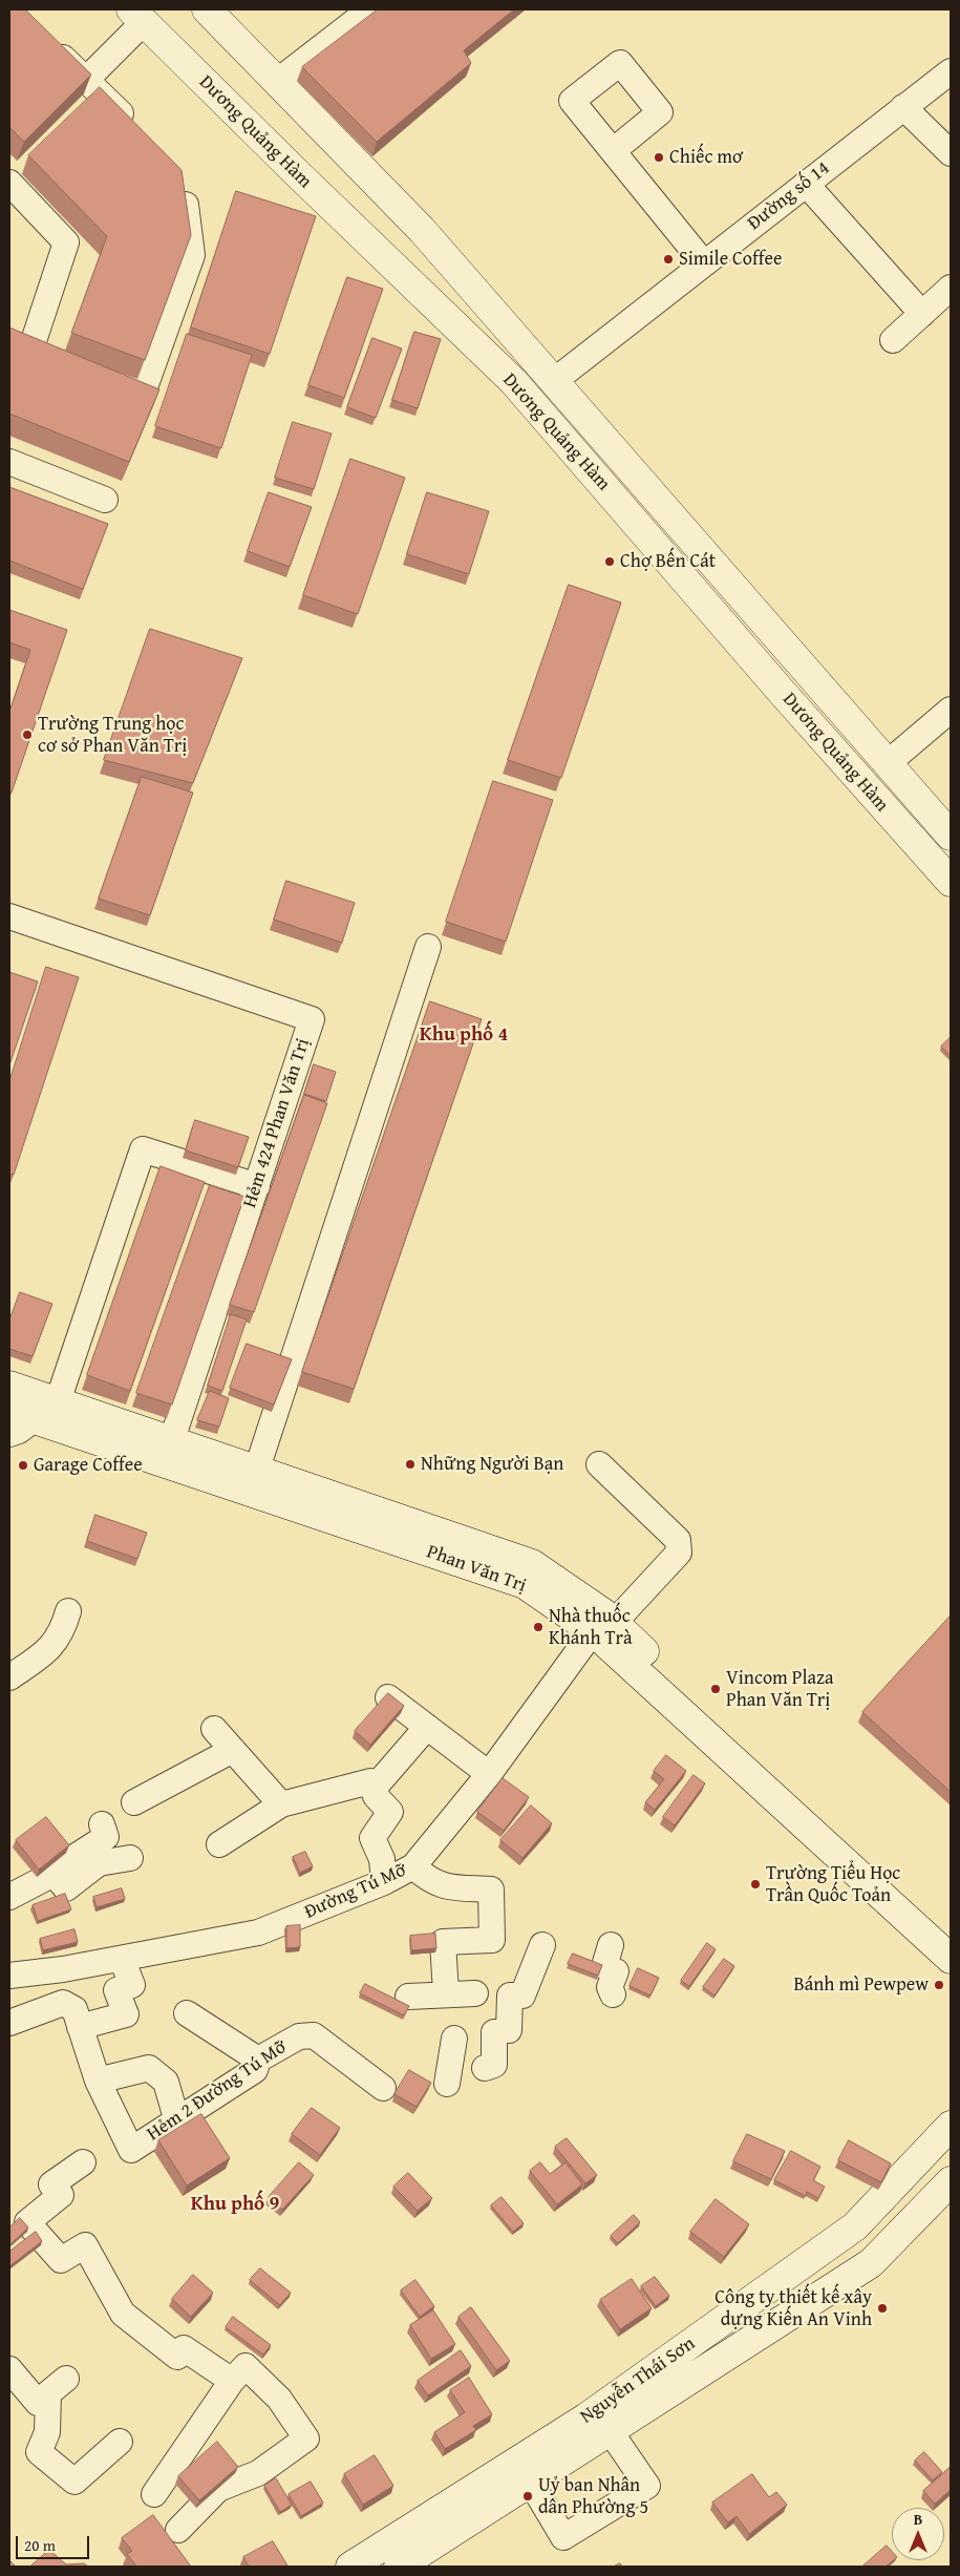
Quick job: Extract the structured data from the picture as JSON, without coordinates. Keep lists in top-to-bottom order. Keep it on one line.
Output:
{"streets":{"main road":["Dương Quảng Hàm","Phan Văn Trị","Nguyễn Thái Sơn"],"street":["Đường số 14","Hẻm 424 Phan Văn Trị","Đường Tú Mỡ","Hẻm 2 Đường Tú Mỡ"]},"crossings":[["Dương Quảng Hàm","Đường số 14"],["Hẻm 424 Phan Văn Trị","Phan Văn Trị"],["Phan Văn Trị","Đường Tú Mỡ"]],"districts":["Khu phố 4","Khu phố 9"],"places":["Chiếc mơ","Simile Coffee","Chợ Bến Cát","Trường Trung học cơ sở Phan Văn Trị","Những Người Bạn","Garage Coffee","Nhà thuốc Khánh Trà","Vincom Plaza Phan Văn Trị","Trường Tiểu Học Trần Quốc Toản","Bánh mì Pewpew","Công ty thiết kế xây dựng Kiến An Vinh","Uỷ ban Nhân dân Phường 5"],"scale_bar":"20 m","north":"top"}
